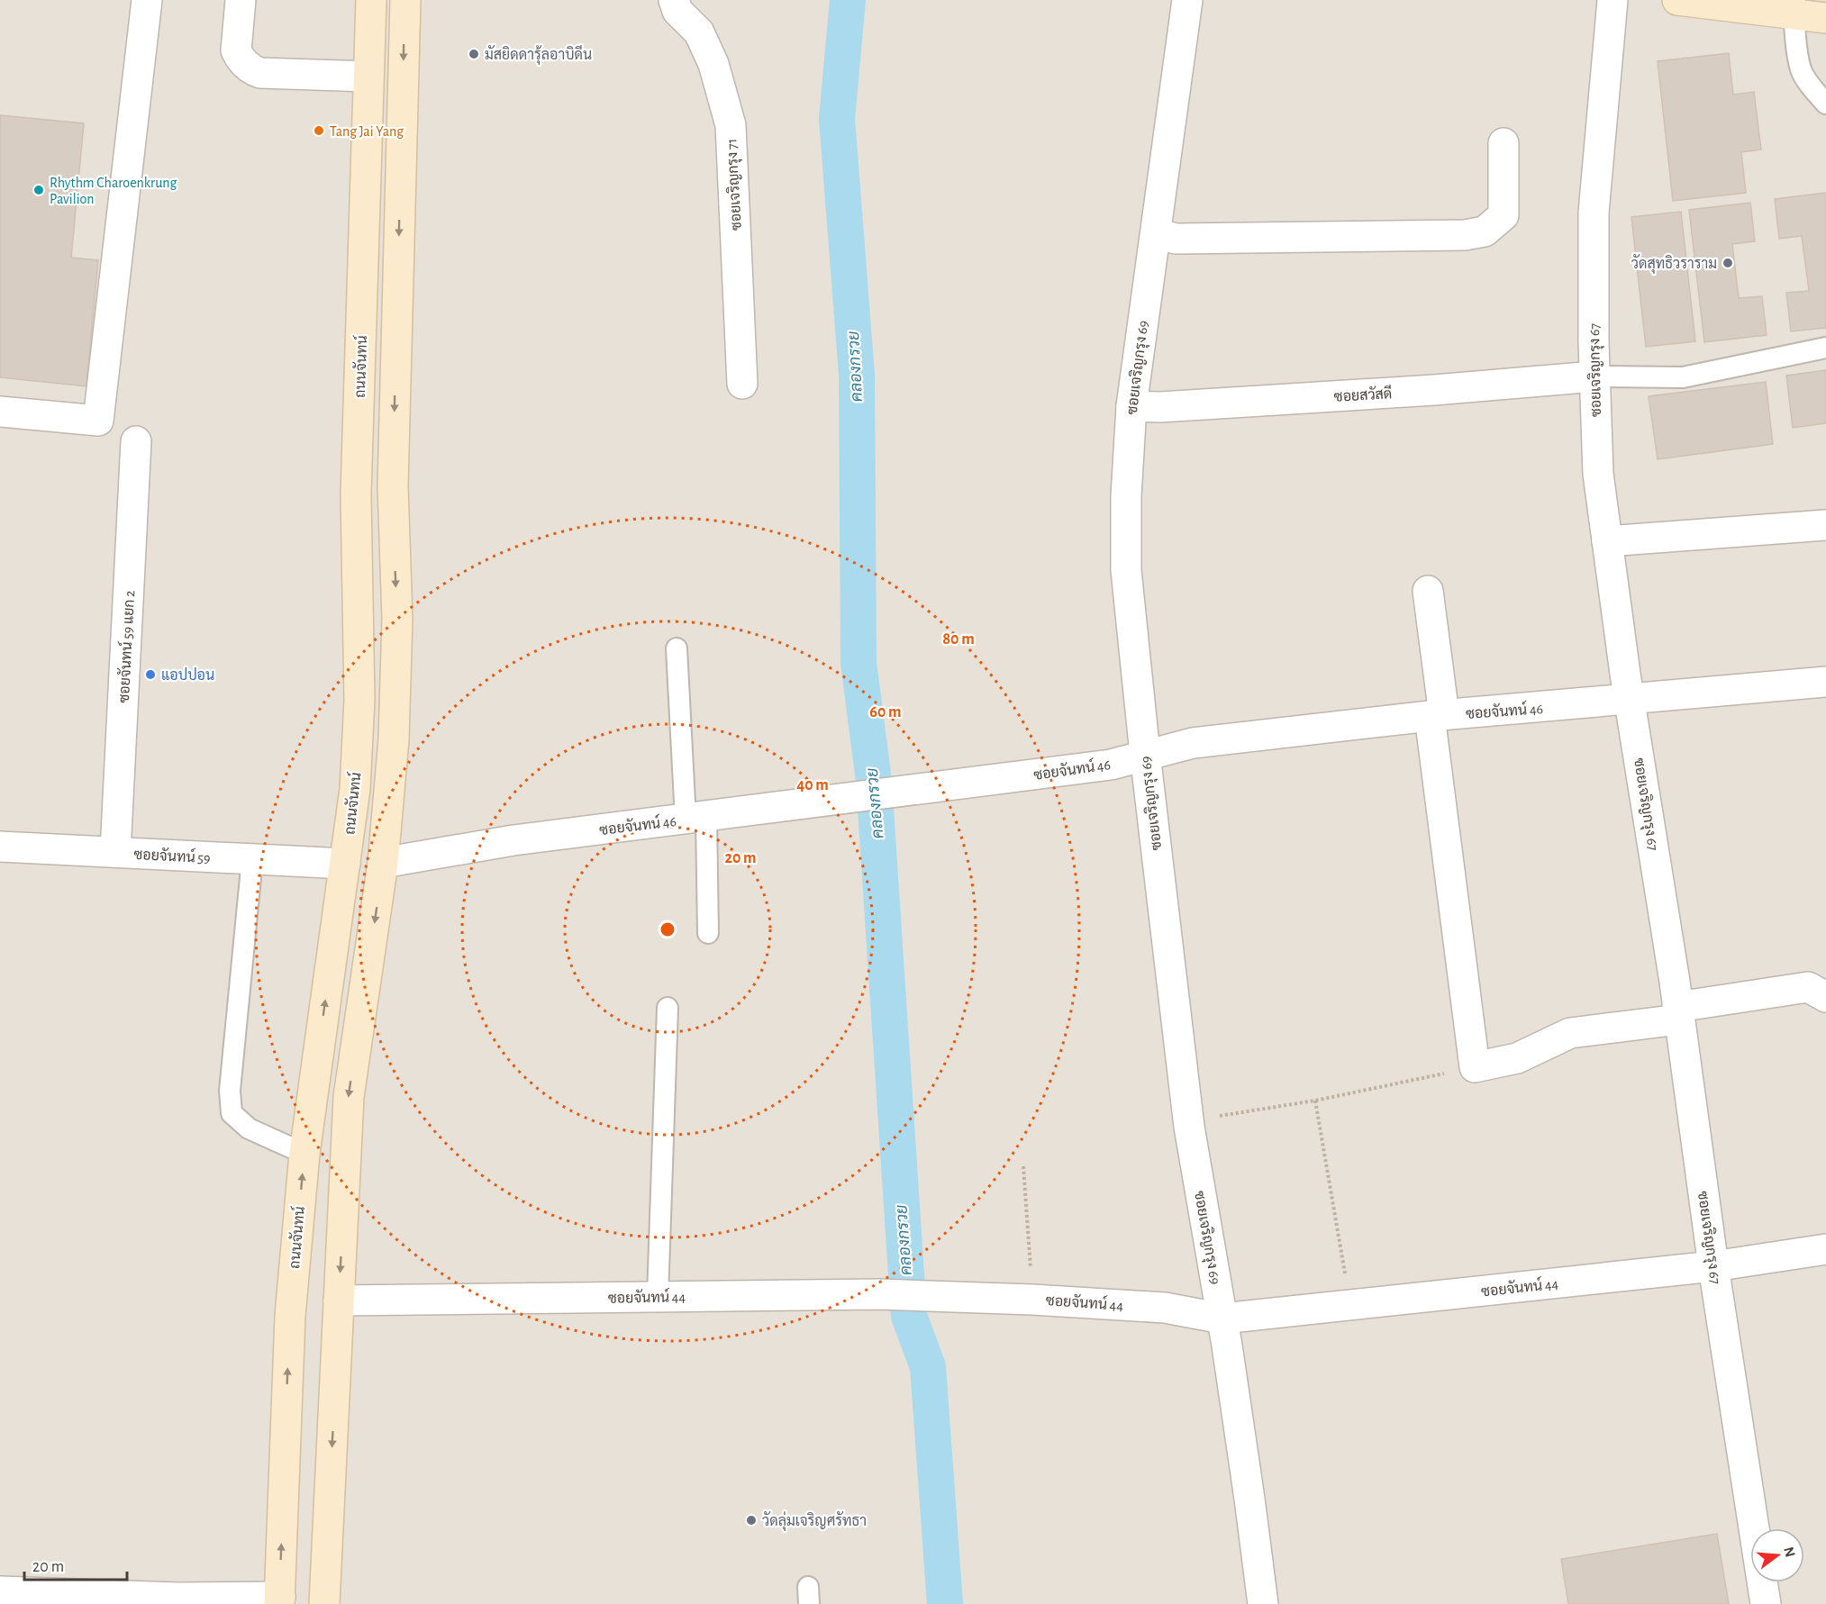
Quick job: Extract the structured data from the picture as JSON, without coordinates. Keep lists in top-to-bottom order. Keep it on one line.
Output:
{"streets":{"main road":["ถนนจันทน์"],"street":["ซอยเจริญกรุง 71","ซอยเจริญกรุง 69","ซอยเจริญกรุง 67","ซอยสวัสดี","ซอยจันทน์ 59 แยก 2","ซอยจันทน์ 46","ซอยจันทน์ 59","ซอยจันทน์ 44"]},"crossings":[["ถนนจันทน์","ซอยจันทน์ 59"],["ซอยเจริญกรุง 69","ซอยสวัสดี"],["ซอยเจริญกรุง 69","ซอยจันทน์ 46"],["ซอยเจริญกรุง 69","ซอยจันทน์ 44"],["ซอยเจริญกรุง 67","ซอยสวัสดี"],["ซอยเจริญกรุง 67","ซอยจันทน์ 46"],["ซอยเจริญกรุง 67","ซอยจันทน์ 44"],["ซอยจันทน์ 59 แยก 2","ซอยจันทน์ 59"]],"water":["คลองกรวย"],"places":["มัสยิดดารุ้ลอาบิดีน","Tang Jai Yang","Rhythm Charoenkrung Pavilion","วัดสุทธิวราราม","แอปปอน","วัดลุ่มเจริญศรัทธา"],"scale_bar":"20 m","north":"right","rings":["80 m","60 m","40 m","20 m"]}
